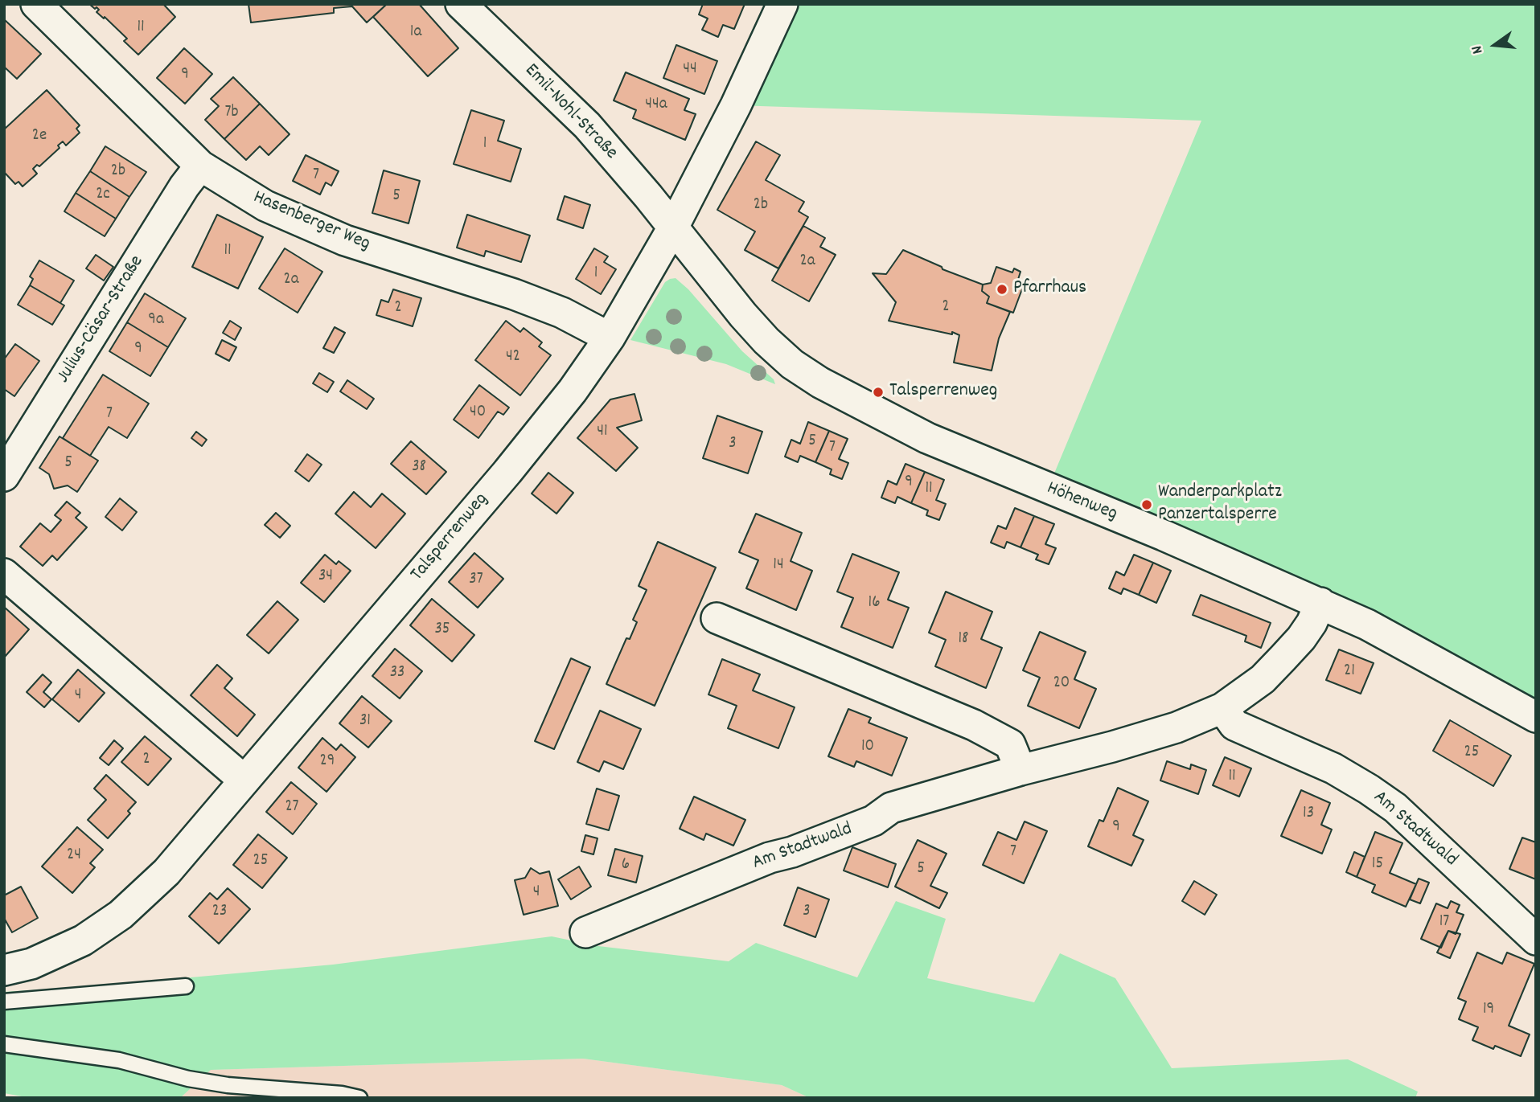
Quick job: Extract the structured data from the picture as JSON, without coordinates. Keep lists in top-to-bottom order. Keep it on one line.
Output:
{"streets":{"street":["Emil-Nohl-Straße","Hasenberger Weg","Julius-Cäsar-Straße","Höhenweg","Talsperrenweg","Am Stadtwald"]},"crossings":[["Emil-Nohl-Straße","Höhenweg"],["Emil-Nohl-Straße","Talsperrenweg"],["Hasenberger Weg","Julius-Cäsar-Straße"],["Hasenberger Weg","Talsperrenweg"],["Höhenweg","Talsperrenweg"],["Höhenweg","Am Stadtwald"]],"places":["Pfarrhaus","Talsperrenweg","Wanderparkplatz Panzertalsperre"],"house_numbers":["11","1a","44","9","44a","7b","2e","1","2b","7","2c","5","2b","11","2a","1","2a","2","2","9a","9","42","40","7","41","5","3","7","5","38","9","11","14","34","37","16","35","18","21","33","20","4","31","10","25","2","29","11","27","13","9","7","24","25","15","6","5","4","23","3","17","19"],"north":"left"}
